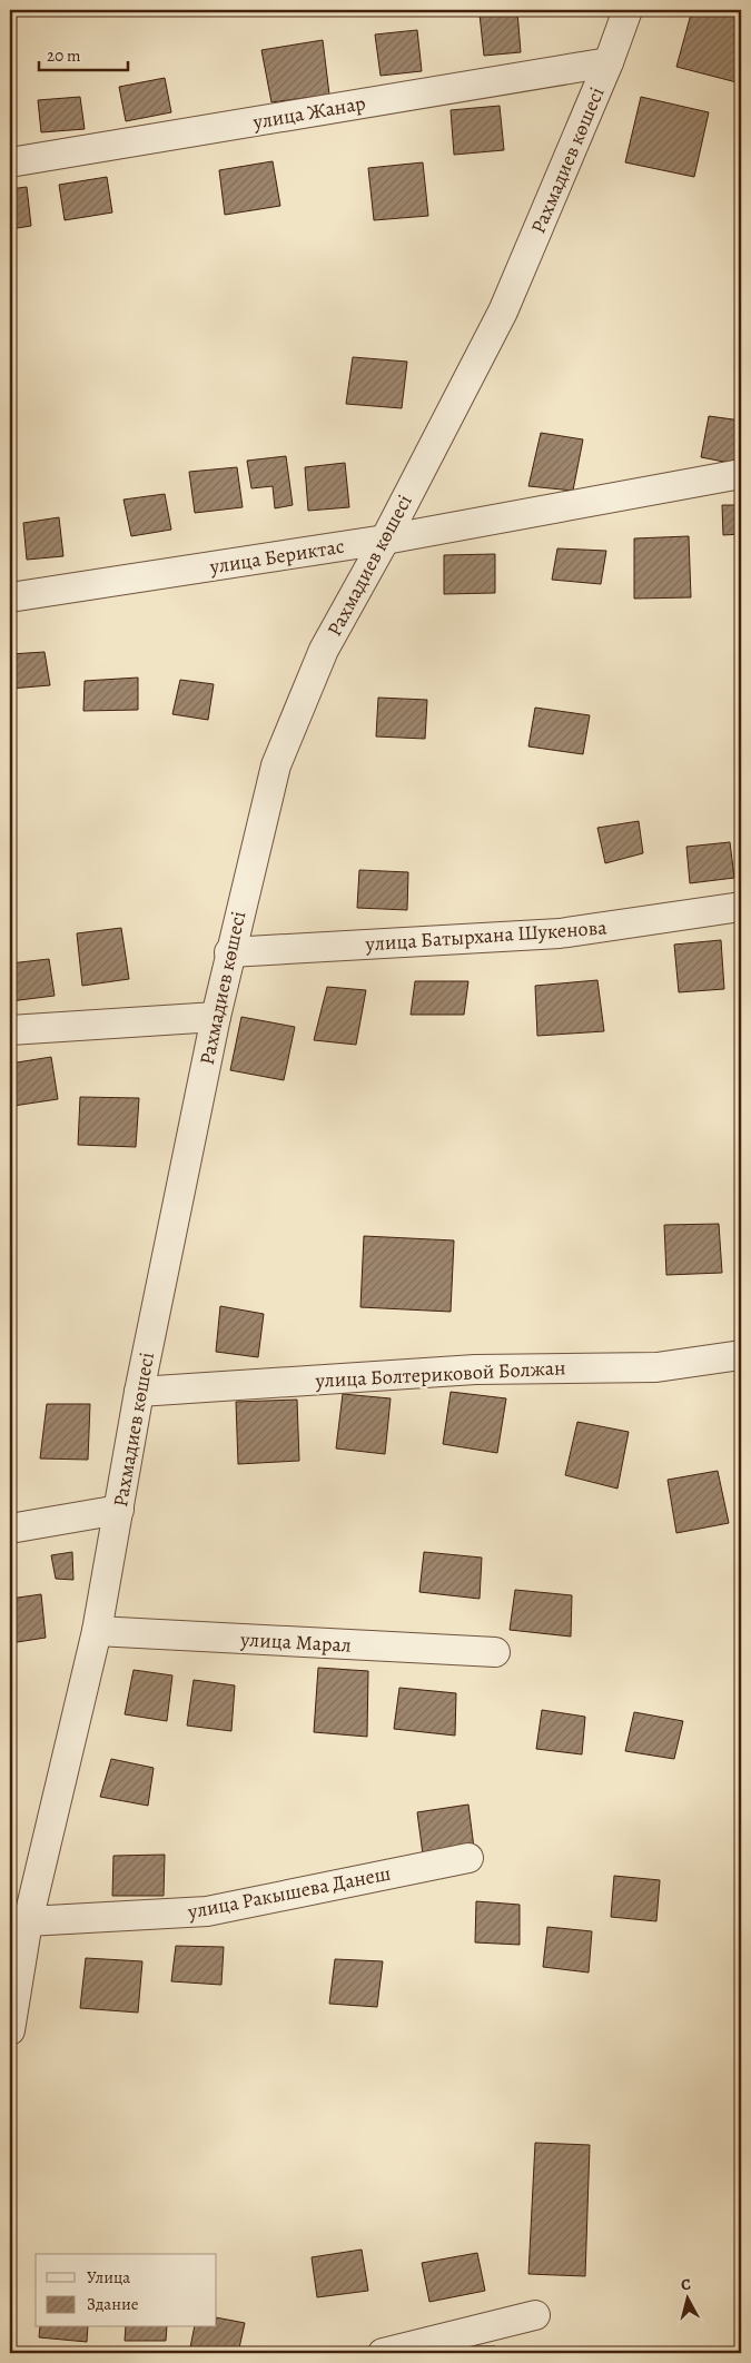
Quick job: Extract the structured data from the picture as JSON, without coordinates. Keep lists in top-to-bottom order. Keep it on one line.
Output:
{"streets":{"street":["улица Жанар","Рахмадиев көшесі","улица Бериктас","улица Батырхана Шукенова","улица Болтериковой Болжан","улица Марал","улица Ракышева Данеш"]},"crossings":[["улица Жанар","Рахмадиев көшесі"],["Рахмадиев көшесі","улица Бериктас"],["Рахмадиев көшесі","улица Батырхана Шукенова"],["Рахмадиев көшесі","улица Болтериковой Болжан"],["Рахмадиев көшесі","улица Марал"],["Рахмадиев көшесі","улица Ракышева Данеш"]],"legend":["Улица","Здание"],"scale_bar":"20 m","north":"top"}
